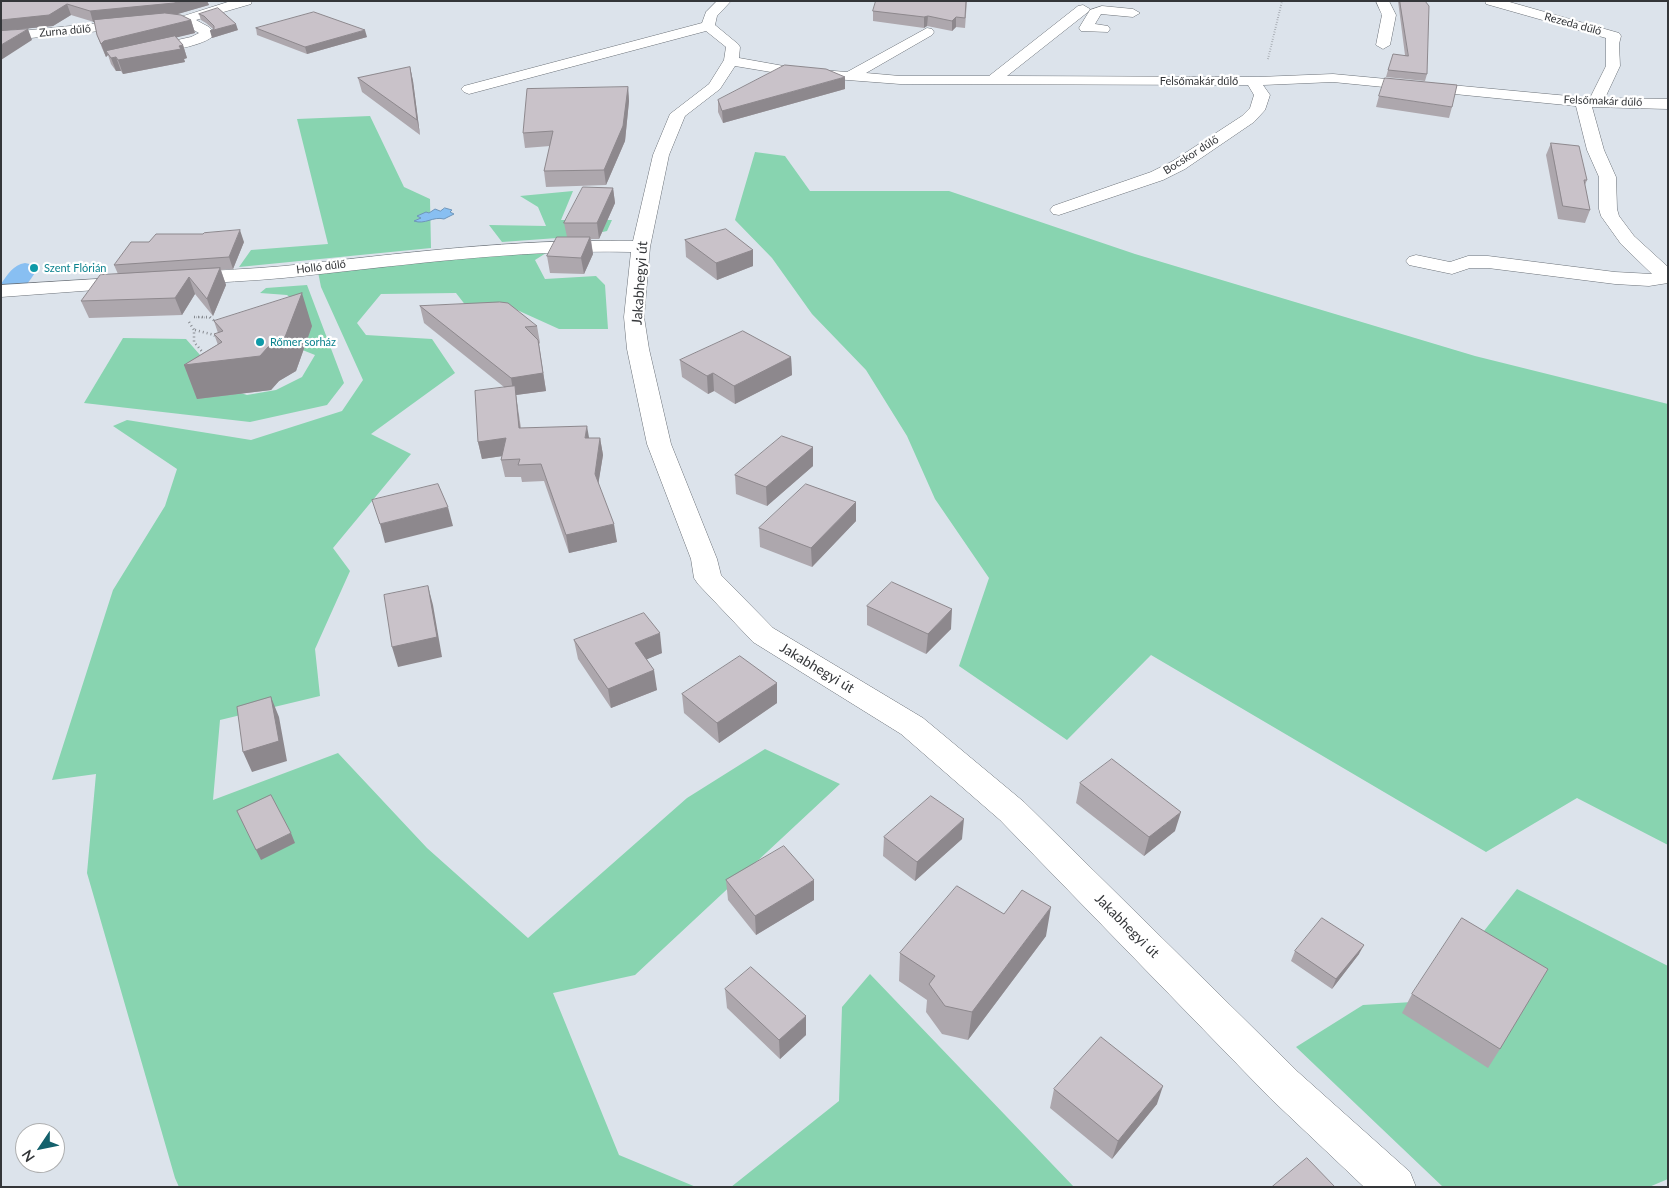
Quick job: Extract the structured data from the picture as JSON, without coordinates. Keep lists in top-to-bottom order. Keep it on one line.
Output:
{"streets":{"street":["Rezeda dűlő","Zurna dűlő","Felsőmakár dűlő","Bocskor dűlő","Holló dűlő","Jakabhegyi út"]},"crossings":[["Rezeda dűlő","Felsőmakár dűlő"],["Felsőmakár dűlő","Bocskor dűlő"],["Felsőmakár dűlő","Jakabhegyi út"],["Holló dűlő","Jakabhegyi út"]],"places":["Szent Flórián","Rőmer sorház"],"north":"bottom left"}
